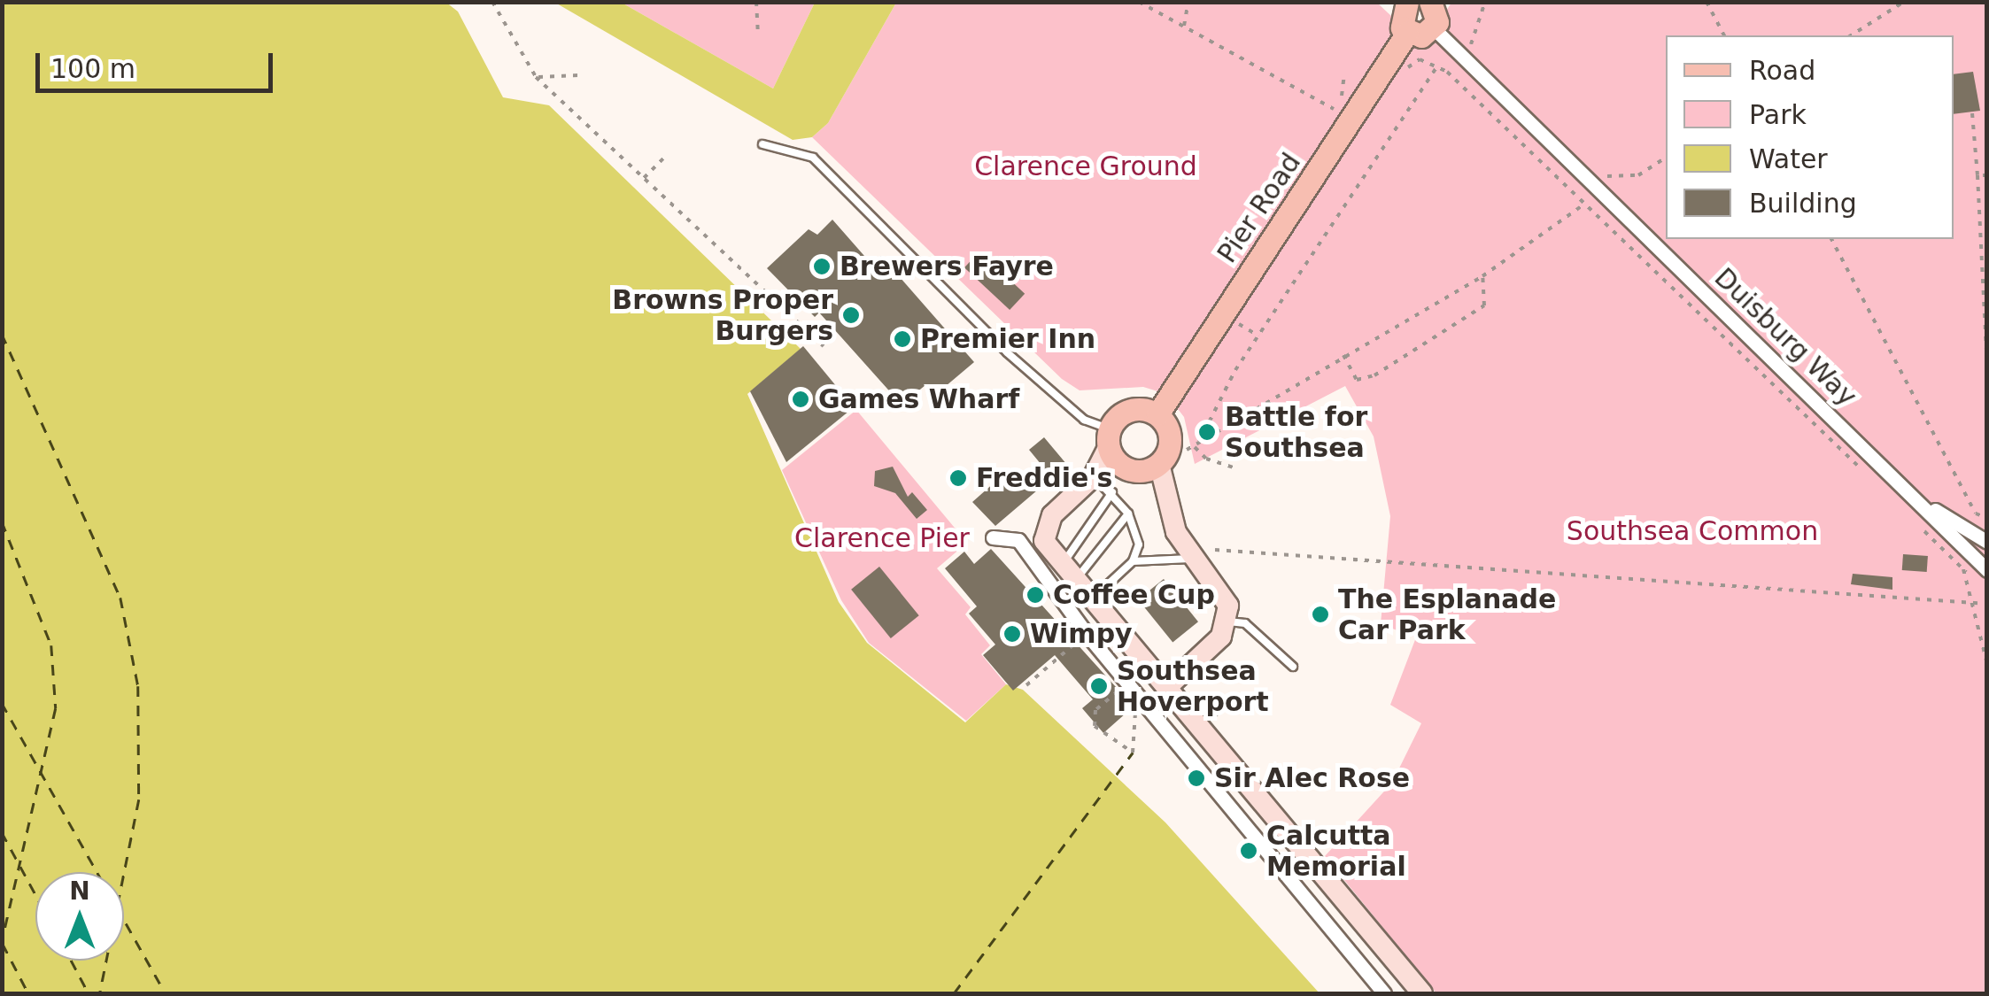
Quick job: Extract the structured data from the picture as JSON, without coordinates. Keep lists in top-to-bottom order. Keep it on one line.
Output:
{"streets":{"main road":["Pier Road"],"street":["Duisburg Way"]},"parks":["Clarence Ground","Southsea Common","Clarence Pier"],"places":["Brewers Fayre","Browns Proper Burgers","Premier Inn","Games Wharf","Battle for Southsea","Freddie's","Coffee Cup","The Esplanade Car Park","Wimpy","Southsea Hoverport","Sir Alec Rose","Calcutta Memorial"],"legend":["Road","Park","Water","Building"],"scale_bar":"100 m","north":"top"}
